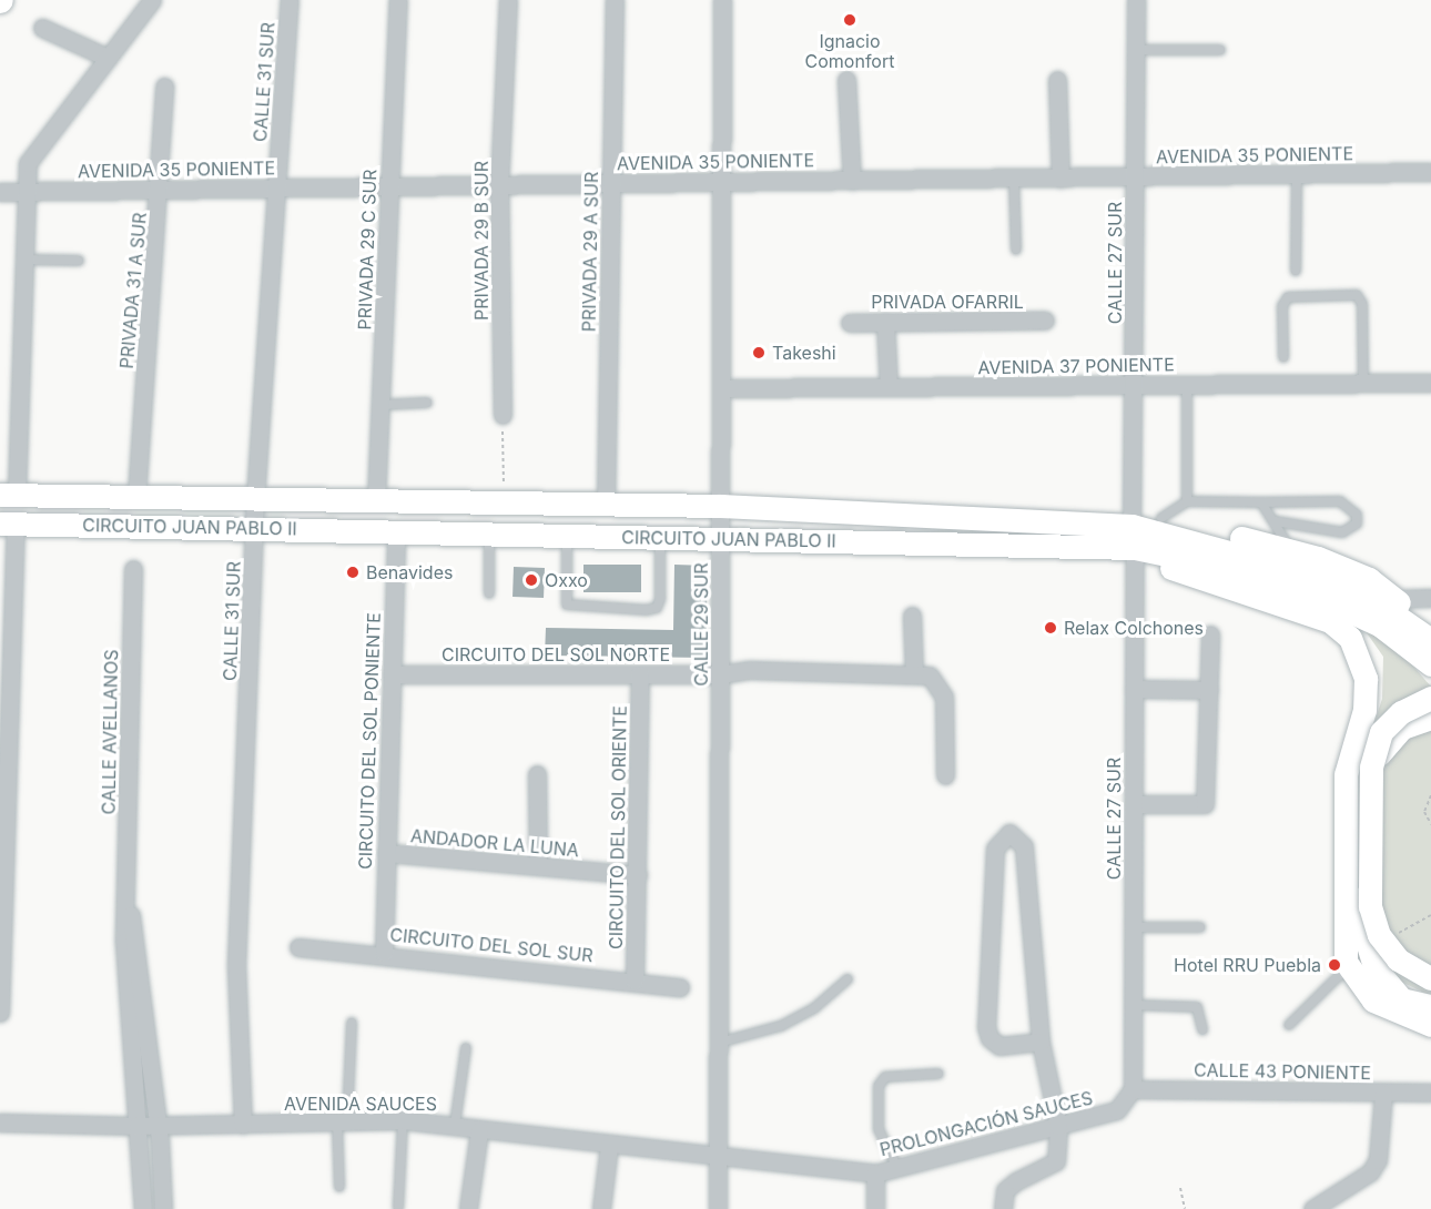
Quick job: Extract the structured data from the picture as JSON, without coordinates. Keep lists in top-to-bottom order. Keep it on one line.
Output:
{"streets":{"main road":["CIRCUITO JUAN PABLO II"],"street":["CALLE 31 SUR","AVENIDA 35 PONIENTE","PRIVADA 29 B SUR","PRIVADA 29 C SUR","PRIVADA 29 A SUR","CALLE 27 SUR","PRIVADA 31 A SUR","PRIVADA OFARRIL","AVENIDA 37 PONIENTE","CALLE 29 SUR","CIRCUITO DEL SOL NORTE","CALLE AVELLANOS","CIRCUITO DEL SOL PONIENTE","CIRCUITO DEL SOL ORIENTE","ANDADOR LA LUNA","CIRCUITO DEL SOL SUR","CALLE 43 PONIENTE","AVENIDA SAUCES","PROLONGACIÓN SAUCES"]},"crossings":[["CALLE 31 SUR","AVENIDA 35 PONIENTE"],["CALLE 31 SUR","CIRCUITO JUAN PABLO II"],["CALLE 31 SUR","AVENIDA SAUCES"],["AVENIDA 35 PONIENTE","PRIVADA 29 B SUR"],["AVENIDA 35 PONIENTE","PRIVADA 29 C SUR"],["AVENIDA 35 PONIENTE","PRIVADA 29 A SUR"],["AVENIDA 35 PONIENTE","CALLE 27 SUR"],["AVENIDA 35 PONIENTE","PRIVADA 31 A SUR"],["AVENIDA 35 PONIENTE","CALLE 29 SUR"],["PRIVADA 29 C SUR","CIRCUITO JUAN PABLO II"],["PRIVADA 29 A SUR","CIRCUITO JUAN PABLO II"],["CALLE 27 SUR","AVENIDA 37 PONIENTE"],["CALLE 27 SUR","CIRCUITO JUAN PABLO II"],["CALLE 27 SUR","CALLE 43 PONIENTE"],["CALLE 27 SUR","PROLONGACIÓN SAUCES"],["PRIVADA 31 A SUR","CIRCUITO JUAN PABLO II"],["AVENIDA 37 PONIENTE","CALLE 29 SUR"],["CIRCUITO JUAN PABLO II","CALLE 29 SUR"],["CIRCUITO JUAN PABLO II","CIRCUITO DEL SOL PONIENTE"],["CALLE 29 SUR","CIRCUITO DEL SOL NORTE"],["CALLE 29 SUR","AVENIDA SAUCES"],["CALLE 29 SUR","PROLONGACIÓN SAUCES"],["CIRCUITO DEL SOL NORTE","CIRCUITO DEL SOL PONIENTE"],["CIRCUITO DEL SOL NORTE","CIRCUITO DEL SOL ORIENTE"],["CALLE AVELLANOS","AVENIDA SAUCES"],["CIRCUITO DEL SOL PONIENTE","ANDADOR LA LUNA"],["CIRCUITO DEL SOL PONIENTE","CIRCUITO DEL SOL SUR"],["CIRCUITO DEL SOL ORIENTE","ANDADOR LA LUNA"],["CIRCUITO DEL SOL ORIENTE","CIRCUITO DEL SOL SUR"],["CALLE 43 PONIENTE","PROLONGACIÓN SAUCES"],["AVENIDA SAUCES","PROLONGACIÓN SAUCES"]],"places":["Ignacio Comonfort","Takeshi","Benavides","Oxxo","Relax Colchones","Hotel RRU Puebla"]}
